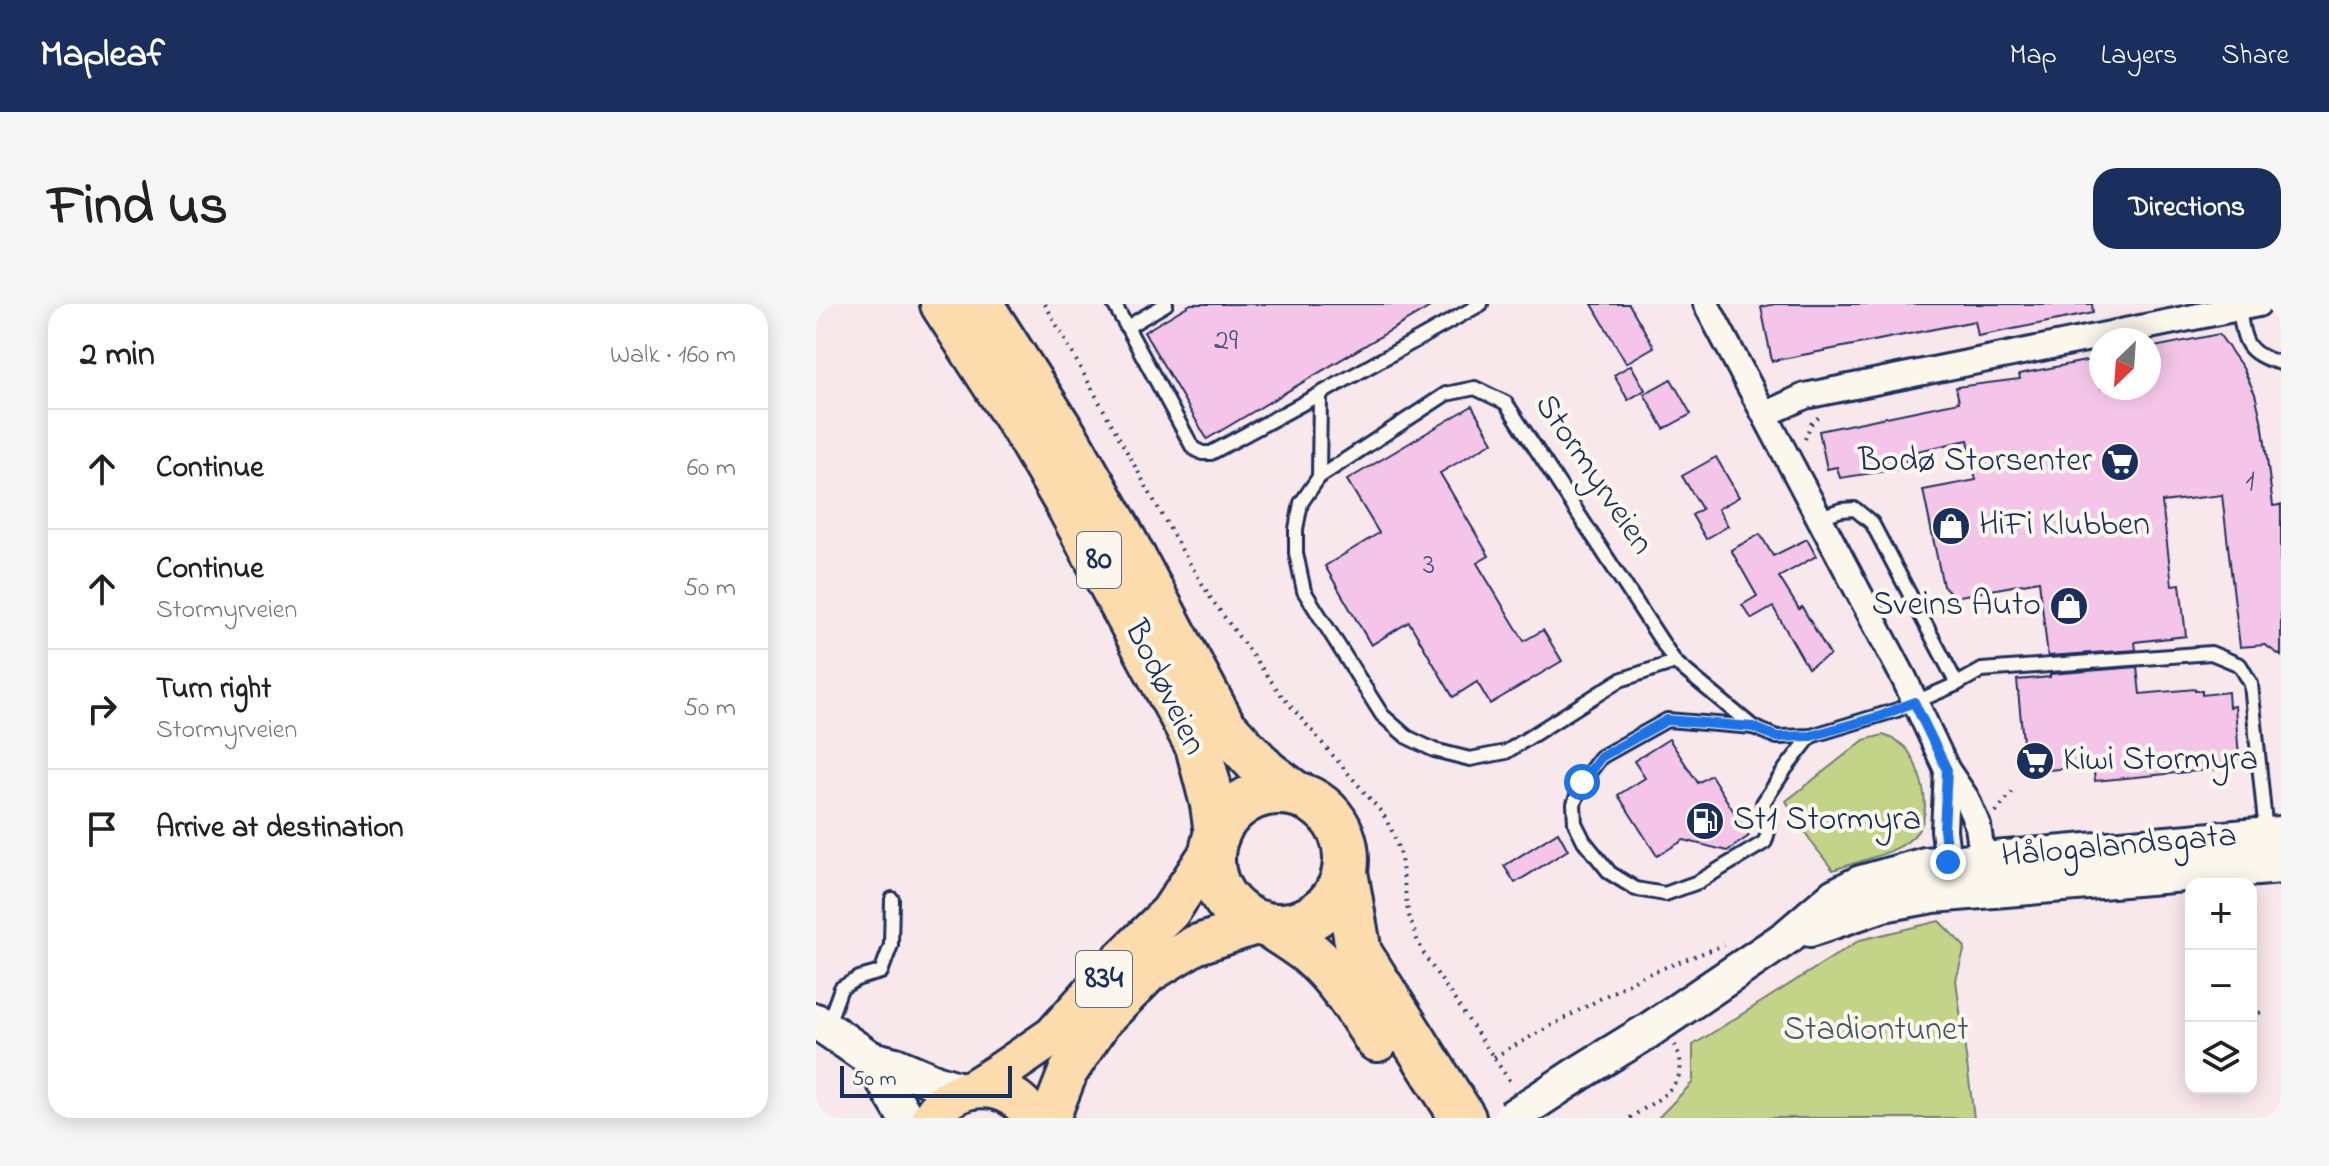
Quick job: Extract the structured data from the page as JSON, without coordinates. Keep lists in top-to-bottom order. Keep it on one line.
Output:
{"streets":{"highway":["80","Bodøveien"],"main road":["834"],"street":["Hålogalandsgata"],"lane":["Stormyrveien"]},"crossings":[["Stormyrveien","Hålogalandsgata"],["Bodøveien","834"]],"parks":["Stadiontunet"],"places":{"supermarket":["Bodø Storsenter","Kiwi Stormyra"],"shop":["HiFi Klubben","Sveins Auto"],"fuel station":["St1 Stormyra"]},"house_numbers":["29","1","3"],"scale_bar":"50 m","north":"bottom left","page":{"header":"Mapleaf","nav":["Map","Layers","Share"],"title":"Find us","buttons":"Directions","heading":["2 min","Walk · 160 m"],"list":[["Continue","60 m"],["Continue","Stormyrveien","50 m"],["Turn right","Stormyrveien","50 m"],"Arrive at destination"],"map_buttons":["+","−"],"scale":"50 m"}}
